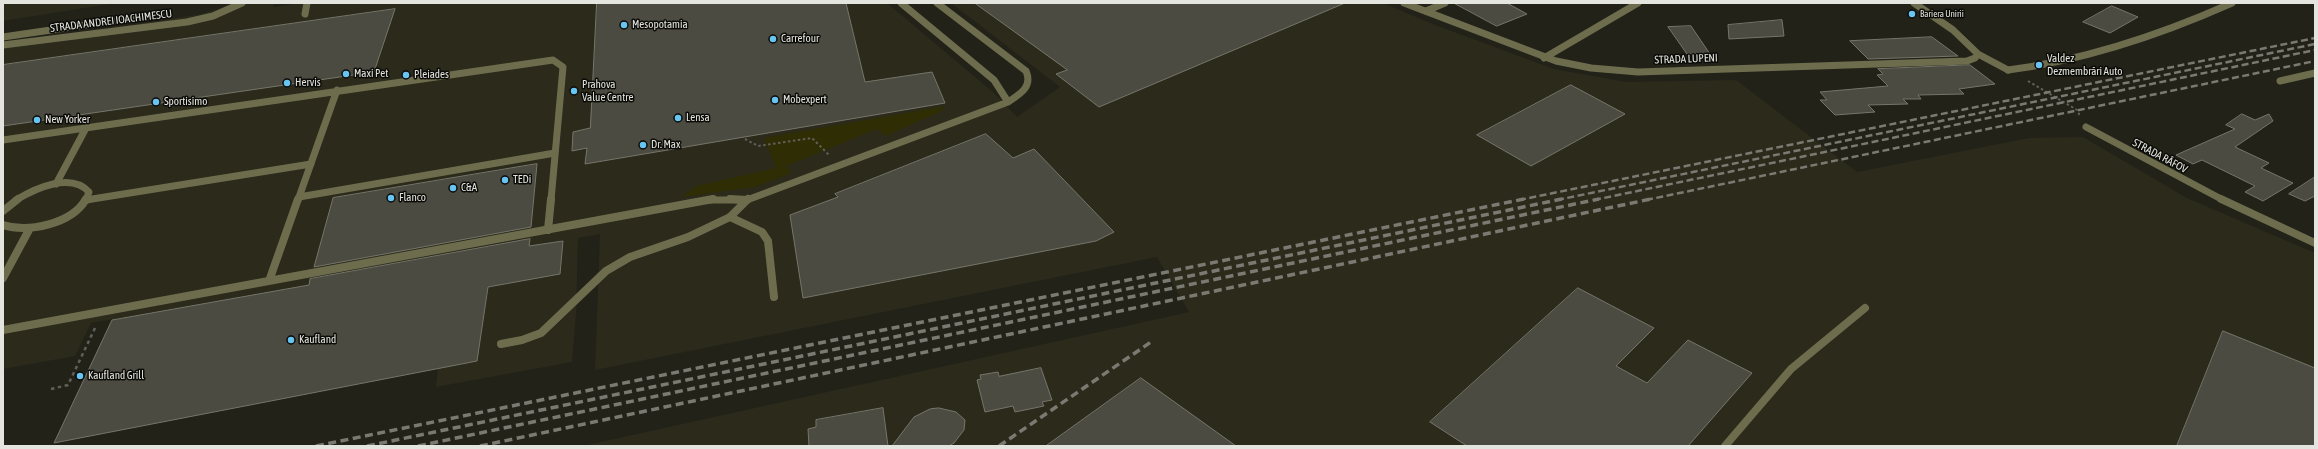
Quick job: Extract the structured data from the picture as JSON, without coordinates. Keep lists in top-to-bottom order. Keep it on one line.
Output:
{"streets":{"street":["STRADA ANDREI IOACHIMESCU","STRADA LUPENI","STRADA RÂFOV"]},"places":["Bariera Unirii","Mesopotamia","Carrefour","Valdez Dezmembrări Auto","Maxi Pet","Pleiades","Hervis","Prahova Value Centre","Mobexpert","Sportisimo","Lensa","New Yorker","Dr. Max","TEDi","C&A","Flanco","Kaufland","Kaufland Grill"]}
